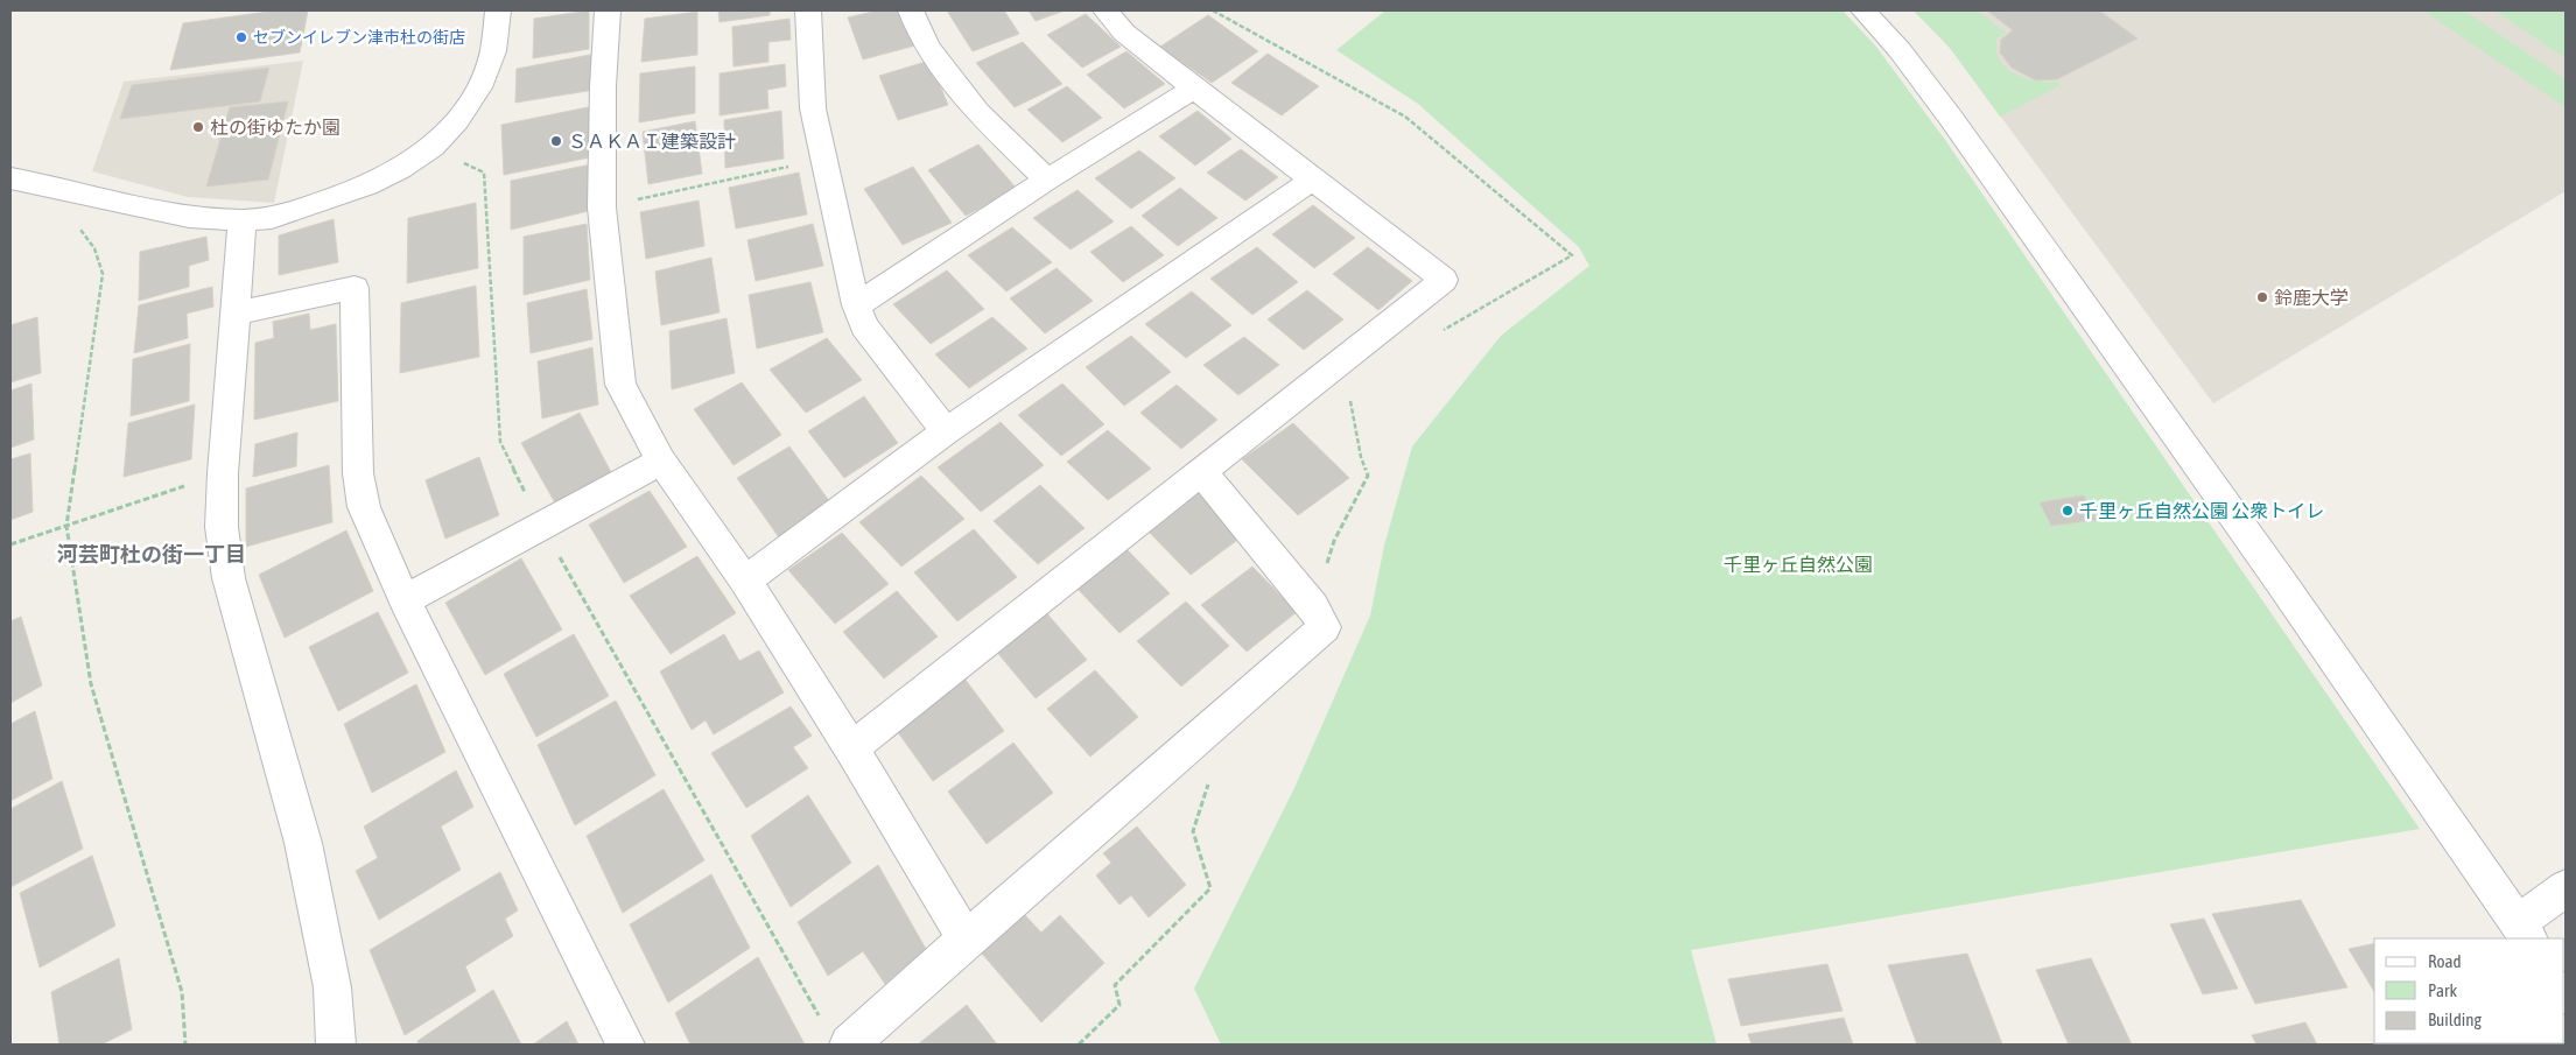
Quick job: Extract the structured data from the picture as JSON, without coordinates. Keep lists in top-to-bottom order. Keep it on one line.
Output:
{"districts":["河芸町杜の街一丁目"],"parks":["千里ヶ丘自然公園"],"places":["セブンイレブン津市杜の街店","杜の街ゆたか園","ＳＡＫＡＩ建築設計","鈴鹿大学","千里ヶ丘自然公園 公衆トイレ"],"legend":["Road","Park","Building"]}
